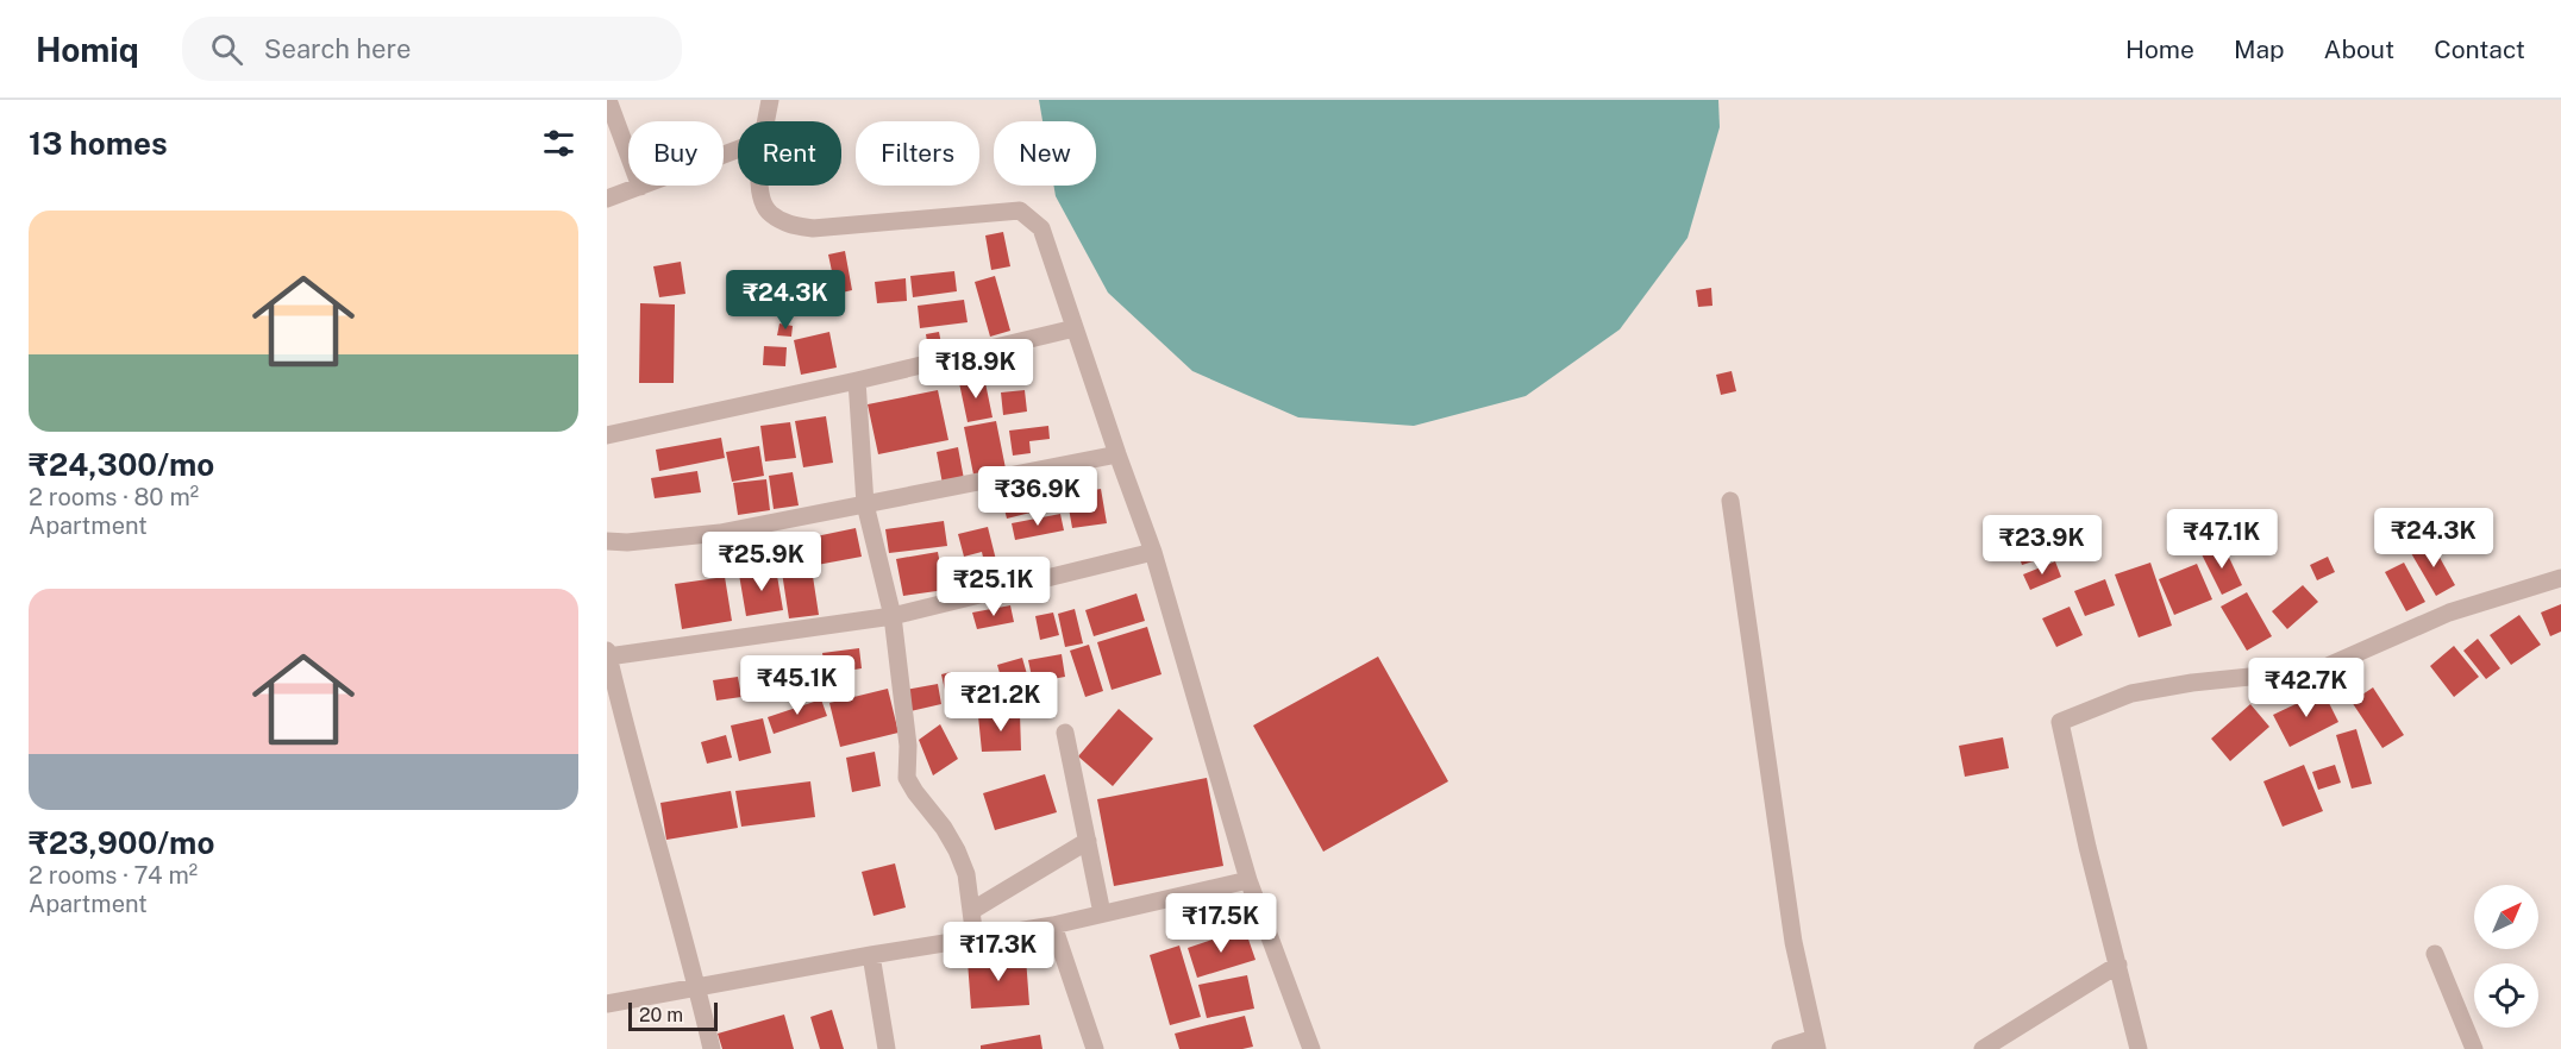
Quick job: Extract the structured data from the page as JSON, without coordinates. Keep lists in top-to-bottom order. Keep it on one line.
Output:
{"scale_bar":"20 m","north":"top right","page":{"header":"Homiq","search":"Search here","nav":["Home","Map","About","Contact"],"heading":"13 homes","chip":["Buy","Rent","Filters","New"],"list":[{"name":"₹24,300/mo","note":"2 rooms · 80 m² · Apartment"},{"name":"₹23,900/mo","note":"2 rooms · 74 m² · Apartment"}],"price":["₹24.3K","₹18.9K","₹36.9K","₹24.3K","₹47.1K","₹23.9K","₹25.9K","₹25.1K","₹45.1K","₹42.7K","₹21.2K","₹17.5K","₹17.3K"],"scale":"20 m"}}
